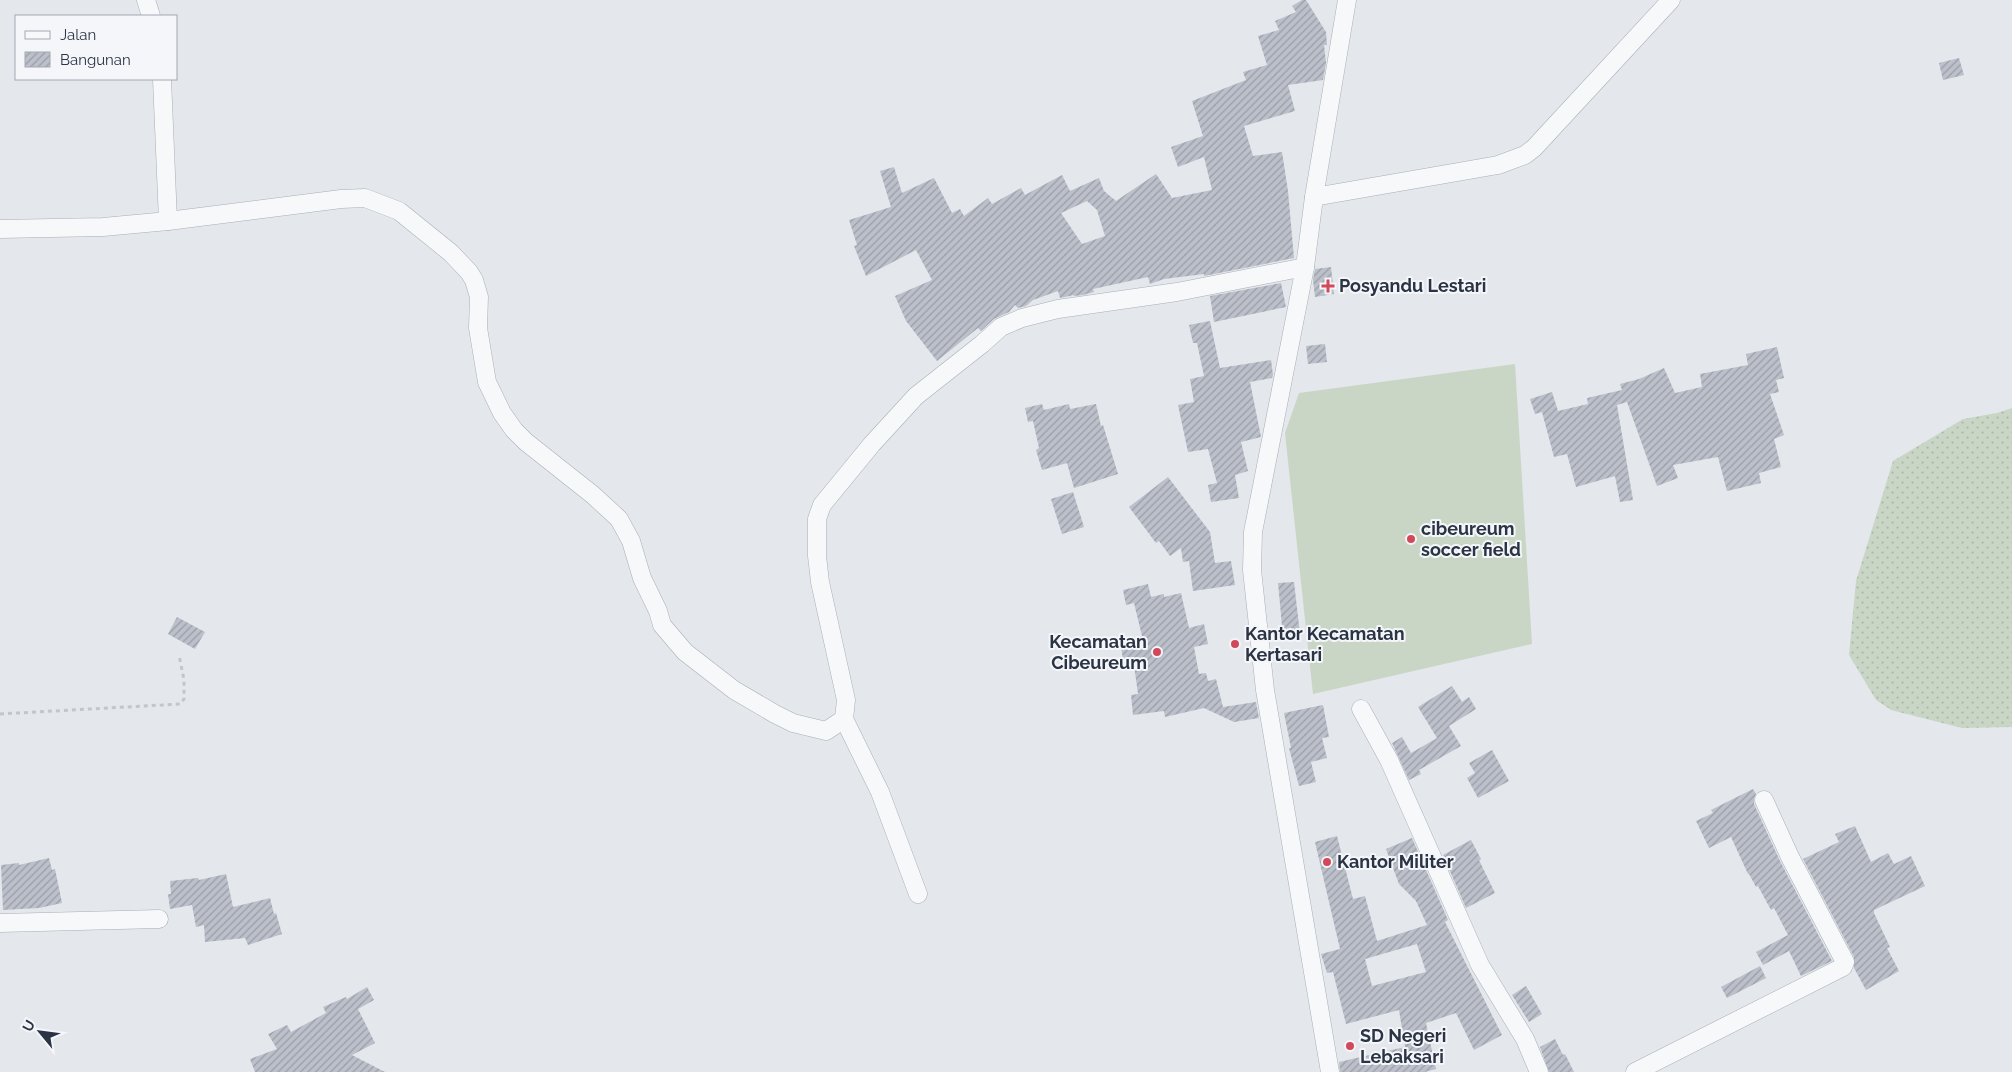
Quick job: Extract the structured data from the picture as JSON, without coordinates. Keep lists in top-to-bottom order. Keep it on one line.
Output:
{"places":{"health":["Posyandu Lestari"],"other":["cibeureum soccer field","Kantor Kecamatan Kertasari","Kecamatan Cibeureum","Kantor Militer","SD Negeri Lebaksari"]},"legend":["Jalan","Bangunan"],"north":"top left"}
